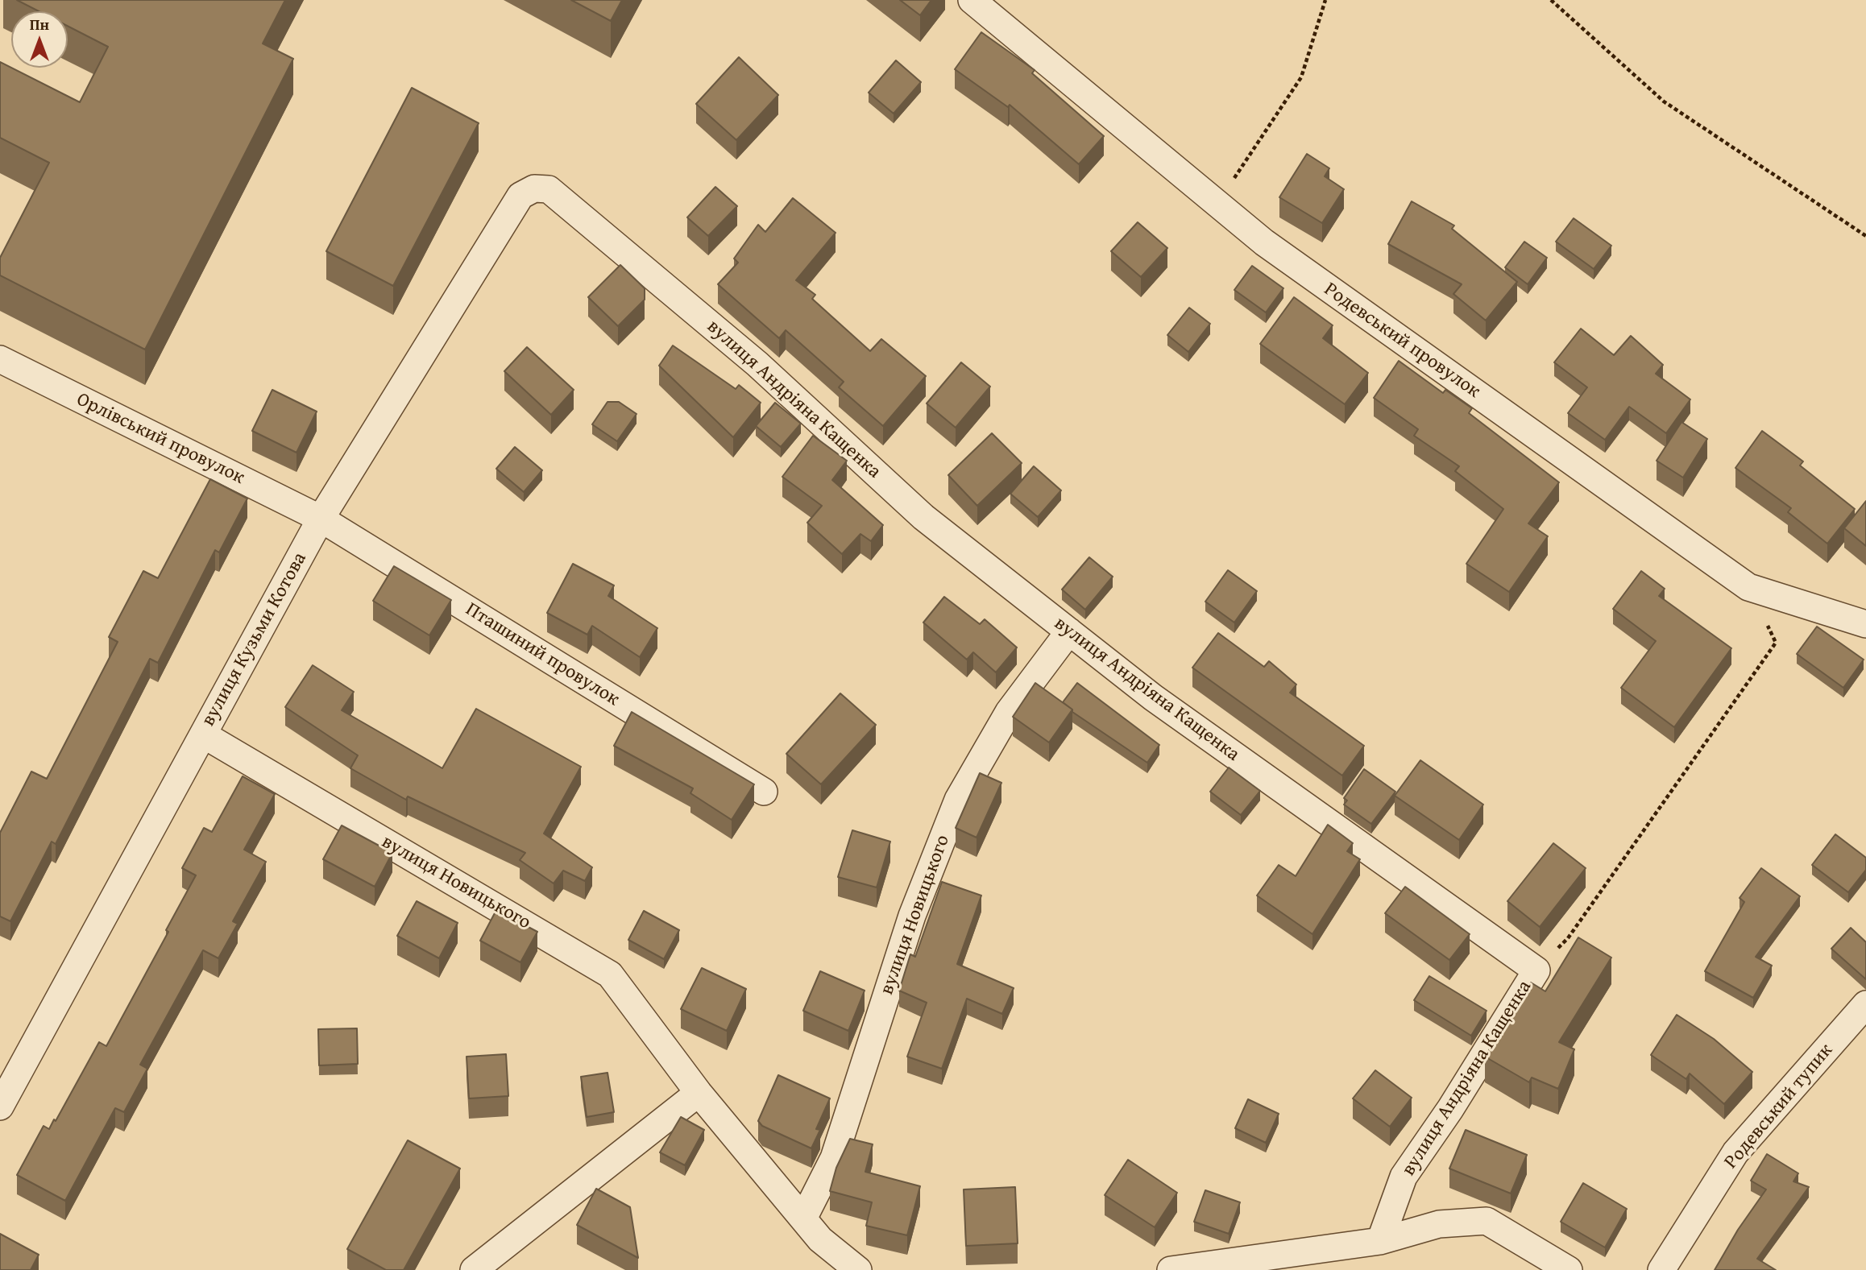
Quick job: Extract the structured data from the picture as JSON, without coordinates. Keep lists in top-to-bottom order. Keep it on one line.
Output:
{"streets":{"street":["Родевський провулок","вулиця Андріяна Кащенка","Орлівський провулок","вулиця Кузьми Котова","Пташиний провулок","вулиця Новицького","Родевський тупик"]},"crossings":[["вулиця Андріяна Кащенка","вулиця Кузьми Котова"],["вулиця Андріяна Кащенка","вулиця Новицького"],["Орлівський провулок","вулиця Кузьми Котова"],["Орлівський провулок","Пташиний провулок"],["вулиця Кузьми Котова","Пташиний провулок"],["вулиця Кузьми Котова","вулиця Новицького"]],"north":"top"}
